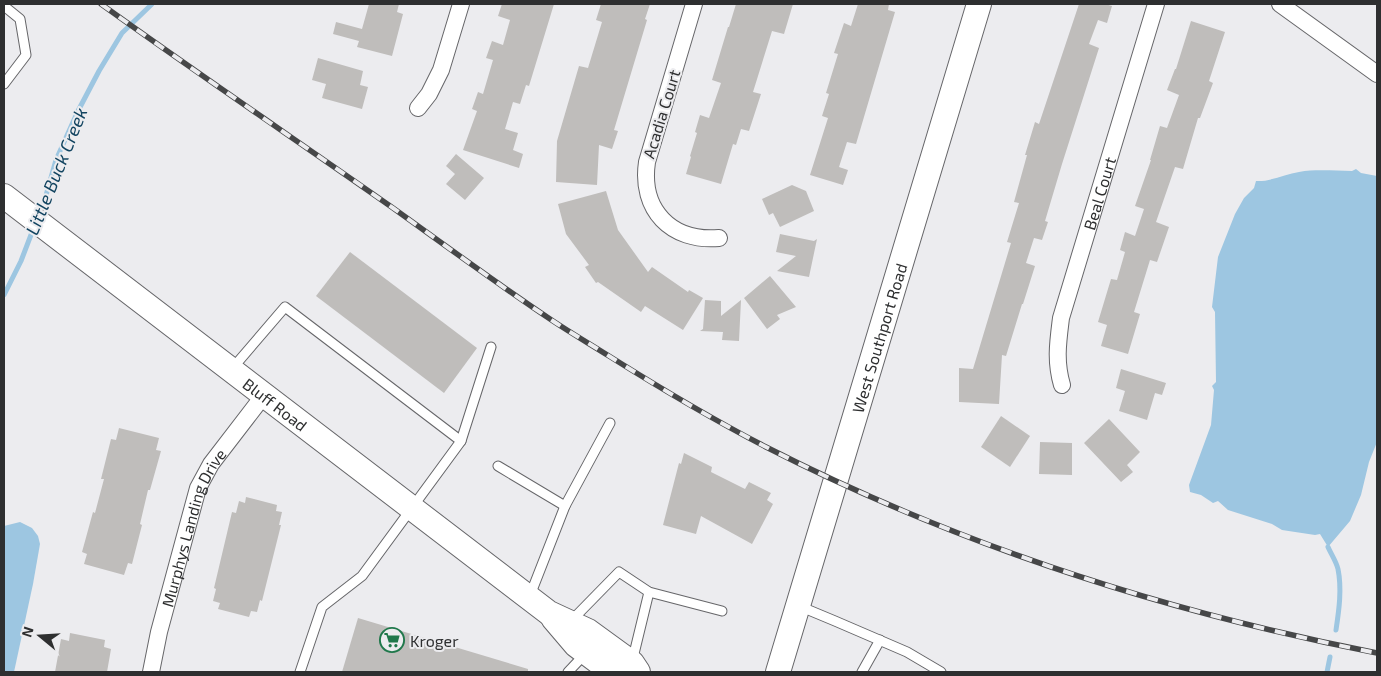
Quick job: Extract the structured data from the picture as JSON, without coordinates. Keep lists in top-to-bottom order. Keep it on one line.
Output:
{"streets":{"main road":["West Southport Road","Bluff Road"],"street":["Acadia Court","Beal Court","Murphys Landing Drive"]},"crossings":[["Bluff Road","Murphys Landing Drive"]],"water":["Little Buck Creek"],"places":{"supermarket":["Kroger"]},"north":"left"}
